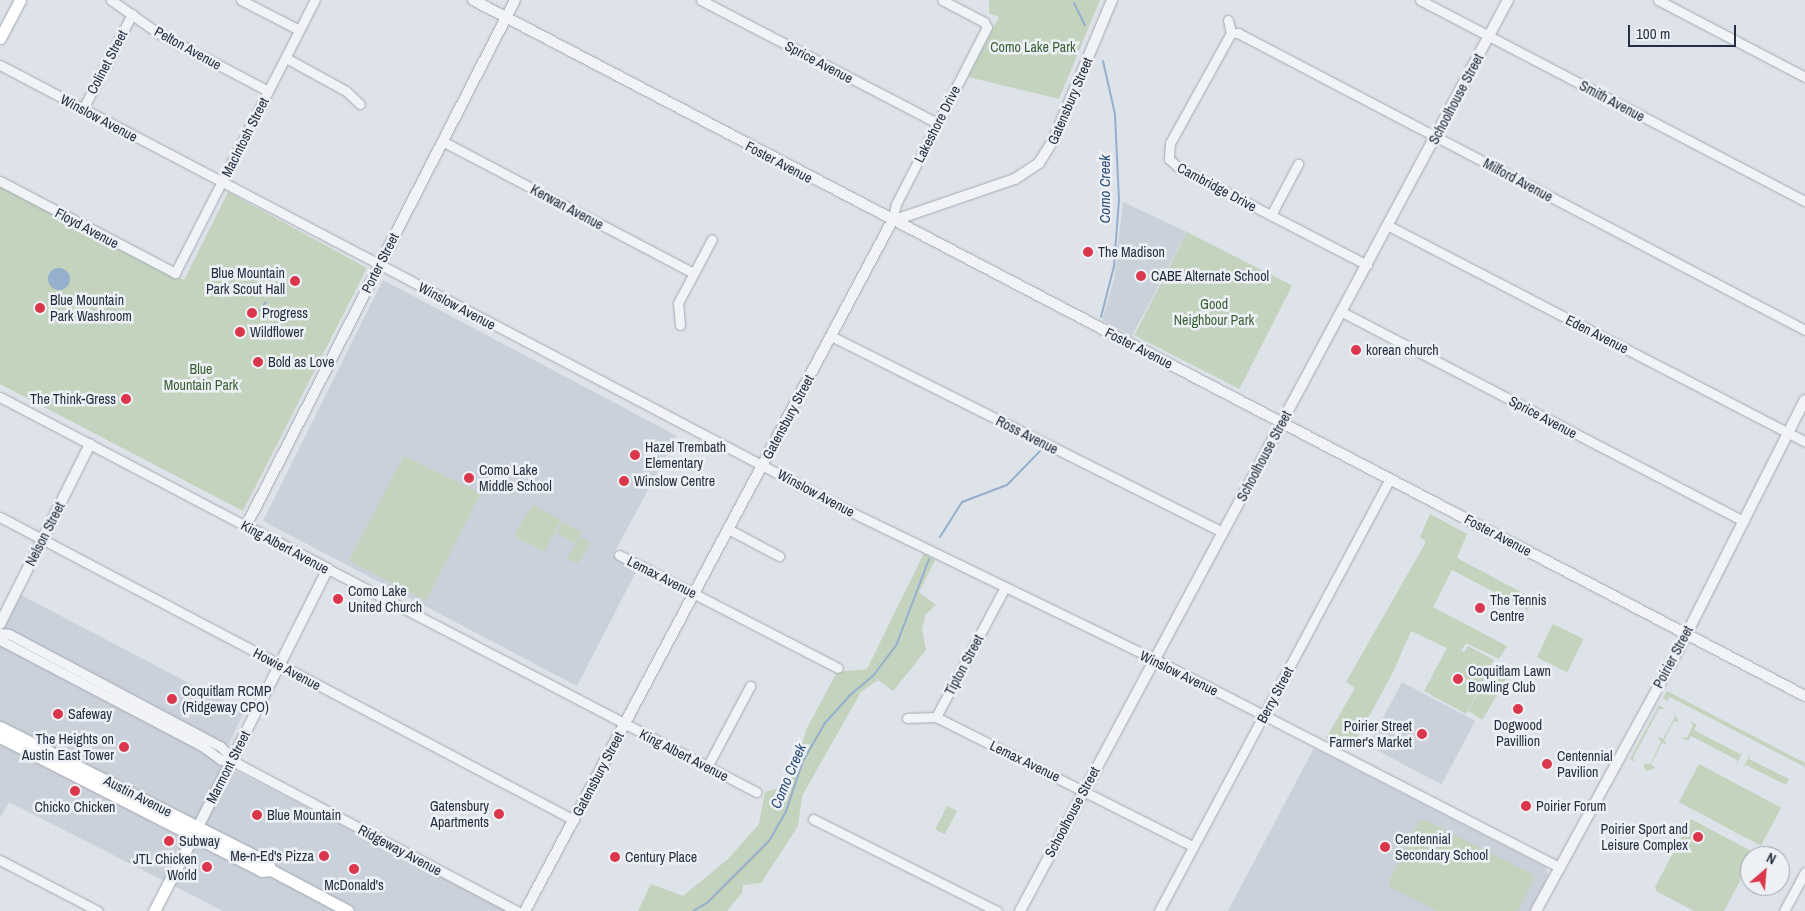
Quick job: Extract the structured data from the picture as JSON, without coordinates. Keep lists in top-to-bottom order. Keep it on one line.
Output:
{"streets":{"main road":["Marmont Street","Austin Avenue"],"street":["Pelton Avenue","Colinet Street","Sprice Avenue","Schoolhouse Street","Gatensbury Street","Smith Avenue","Winslow Avenue","Lakeshore Drive","MacIntosh Street","Foster Avenue","Milford Avenue","Cambridge Drive","Kerwan Avenue","Floyd Avenue","Porter Street","Eden Avenue","Ross Avenue","Nelson Street","King Albert Avenue","Lemax Avenue","Poirier Street","Tipton Street","Howie Avenue","Berry Street","Ridgeway Avenue"]},"crossings":[["Pelton Avenue","Colinet Street"],["Pelton Avenue","MacIntosh Street"],["Colinet Street","Winslow Avenue"],["Sprice Avenue","Schoolhouse Street"],["Sprice Avenue","Lakeshore Drive"],["Sprice Avenue","Poirier Street"],["Schoolhouse Street","Smith Avenue"],["Schoolhouse Street","Winslow Avenue"],["Schoolhouse Street","Foster Avenue"],["Schoolhouse Street","Milford Avenue"],["Schoolhouse Street","Cambridge Drive"],["Schoolhouse Street","Eden Avenue"],["Schoolhouse Street","Ross Avenue"],["Schoolhouse Street","Lemax Avenue"],["Gatensbury Street","Winslow Avenue"],["Gatensbury Street","Lakeshore Drive"],["Gatensbury Street","Foster Avenue"],["Gatensbury Street","Ross Avenue"],["Gatensbury Street","King Albert Avenue"],["Gatensbury Street","Lemax Avenue"],["Gatensbury Street","Howie Avenue"],["Winslow Avenue","MacIntosh Street"],["Winslow Avenue","Porter Street"],["Winslow Avenue","Poirier Street"],["Winslow Avenue","Tipton Street"],["Winslow Avenue","Berry Street"],["Lakeshore Drive","Foster Avenue"],["MacIntosh Street","Floyd Avenue"],["Foster Avenue","Porter Street"],["Foster Avenue","Poirier Street"],["Foster Avenue","Berry Street"],["Milford Avenue","Cambridge Drive"],["Kerwan Avenue","Porter Street"],["Porter Street","King Albert Avenue"],["Eden Avenue","Poirier Street"],["Nelson Street","King Albert Avenue"],["Nelson Street","Howie Avenue"],["King Albert Avenue","Marmont Street"],["Lemax Avenue","Tipton Street"],["Lemax Avenue","Berry Street"],["Howie Avenue","Marmont Street"],["Marmont Street","Austin Avenue"],["Marmont Street","Ridgeway Avenue"]],"water":["Como Creek"],"parks":["Como Lake Park","Good Neighbour Park","Blue Mountain Park"],"places":["The Madison","CABE Alternate School","Blue Mountain Park Scout Hall","Blue Mountain Park Washroom","Progress","Wildflower","korean church","Bold as Love","The Think-Gress","Hazel Trembath Elementary","Como Lake Middle School","Winslow Centre","Como Lake United Church","The Tennis Centre","Coquitlam Lawn Bowling Club","Coquitlam RCMP (Ridgeway CPO)","Dogwood Pavillion","Safeway","Poirier Street Farmer's Market","The Heights on Austin East Tower","Centennial Pavilion","Chicko Chicken","Poirier Forum","Gatensbury Apartments","Blue Mountain","Poirier Sport and Leisure Complex","Subway","Centennial Secondary School","Me-n-Ed's Pizza","Century Place","JTL Chicken World","McDonald's"],"scale_bar":"100 m","north":"top right"}
